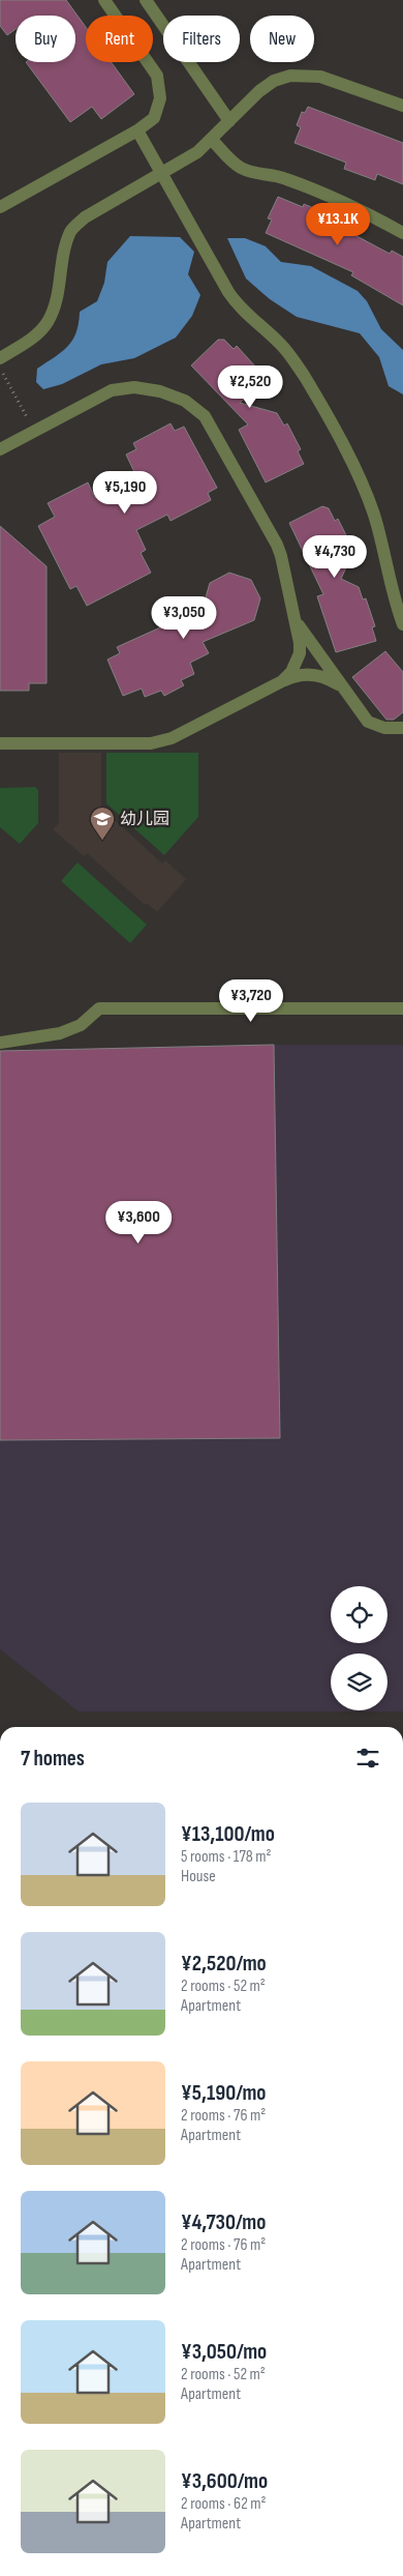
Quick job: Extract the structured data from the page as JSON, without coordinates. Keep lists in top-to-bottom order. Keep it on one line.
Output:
{"places":{"school or university":["幼儿园"]},"page":{"chip":["Buy","Rent","Filters","New"],"price":["¥13.1K","¥2,520","¥5,190","¥4,730","¥3,050","¥3,720","¥3,600"],"heading":"7 homes","list":[{"name":"¥13,100/mo","note":"5 rooms · 178 m² · House"},{"name":"¥2,520/mo","note":"2 rooms · 52 m² · Apartment"},{"name":"¥5,190/mo","note":"2 rooms · 76 m² · Apartment"},{"name":"¥4,730/mo","note":"2 rooms · 76 m² · Apartment"},{"name":"¥3,050/mo","note":"2 rooms · 52 m² · Apartment"},{"name":"¥3,600/mo","note":"2 rooms · 62 m² · Apartment"}]}}
